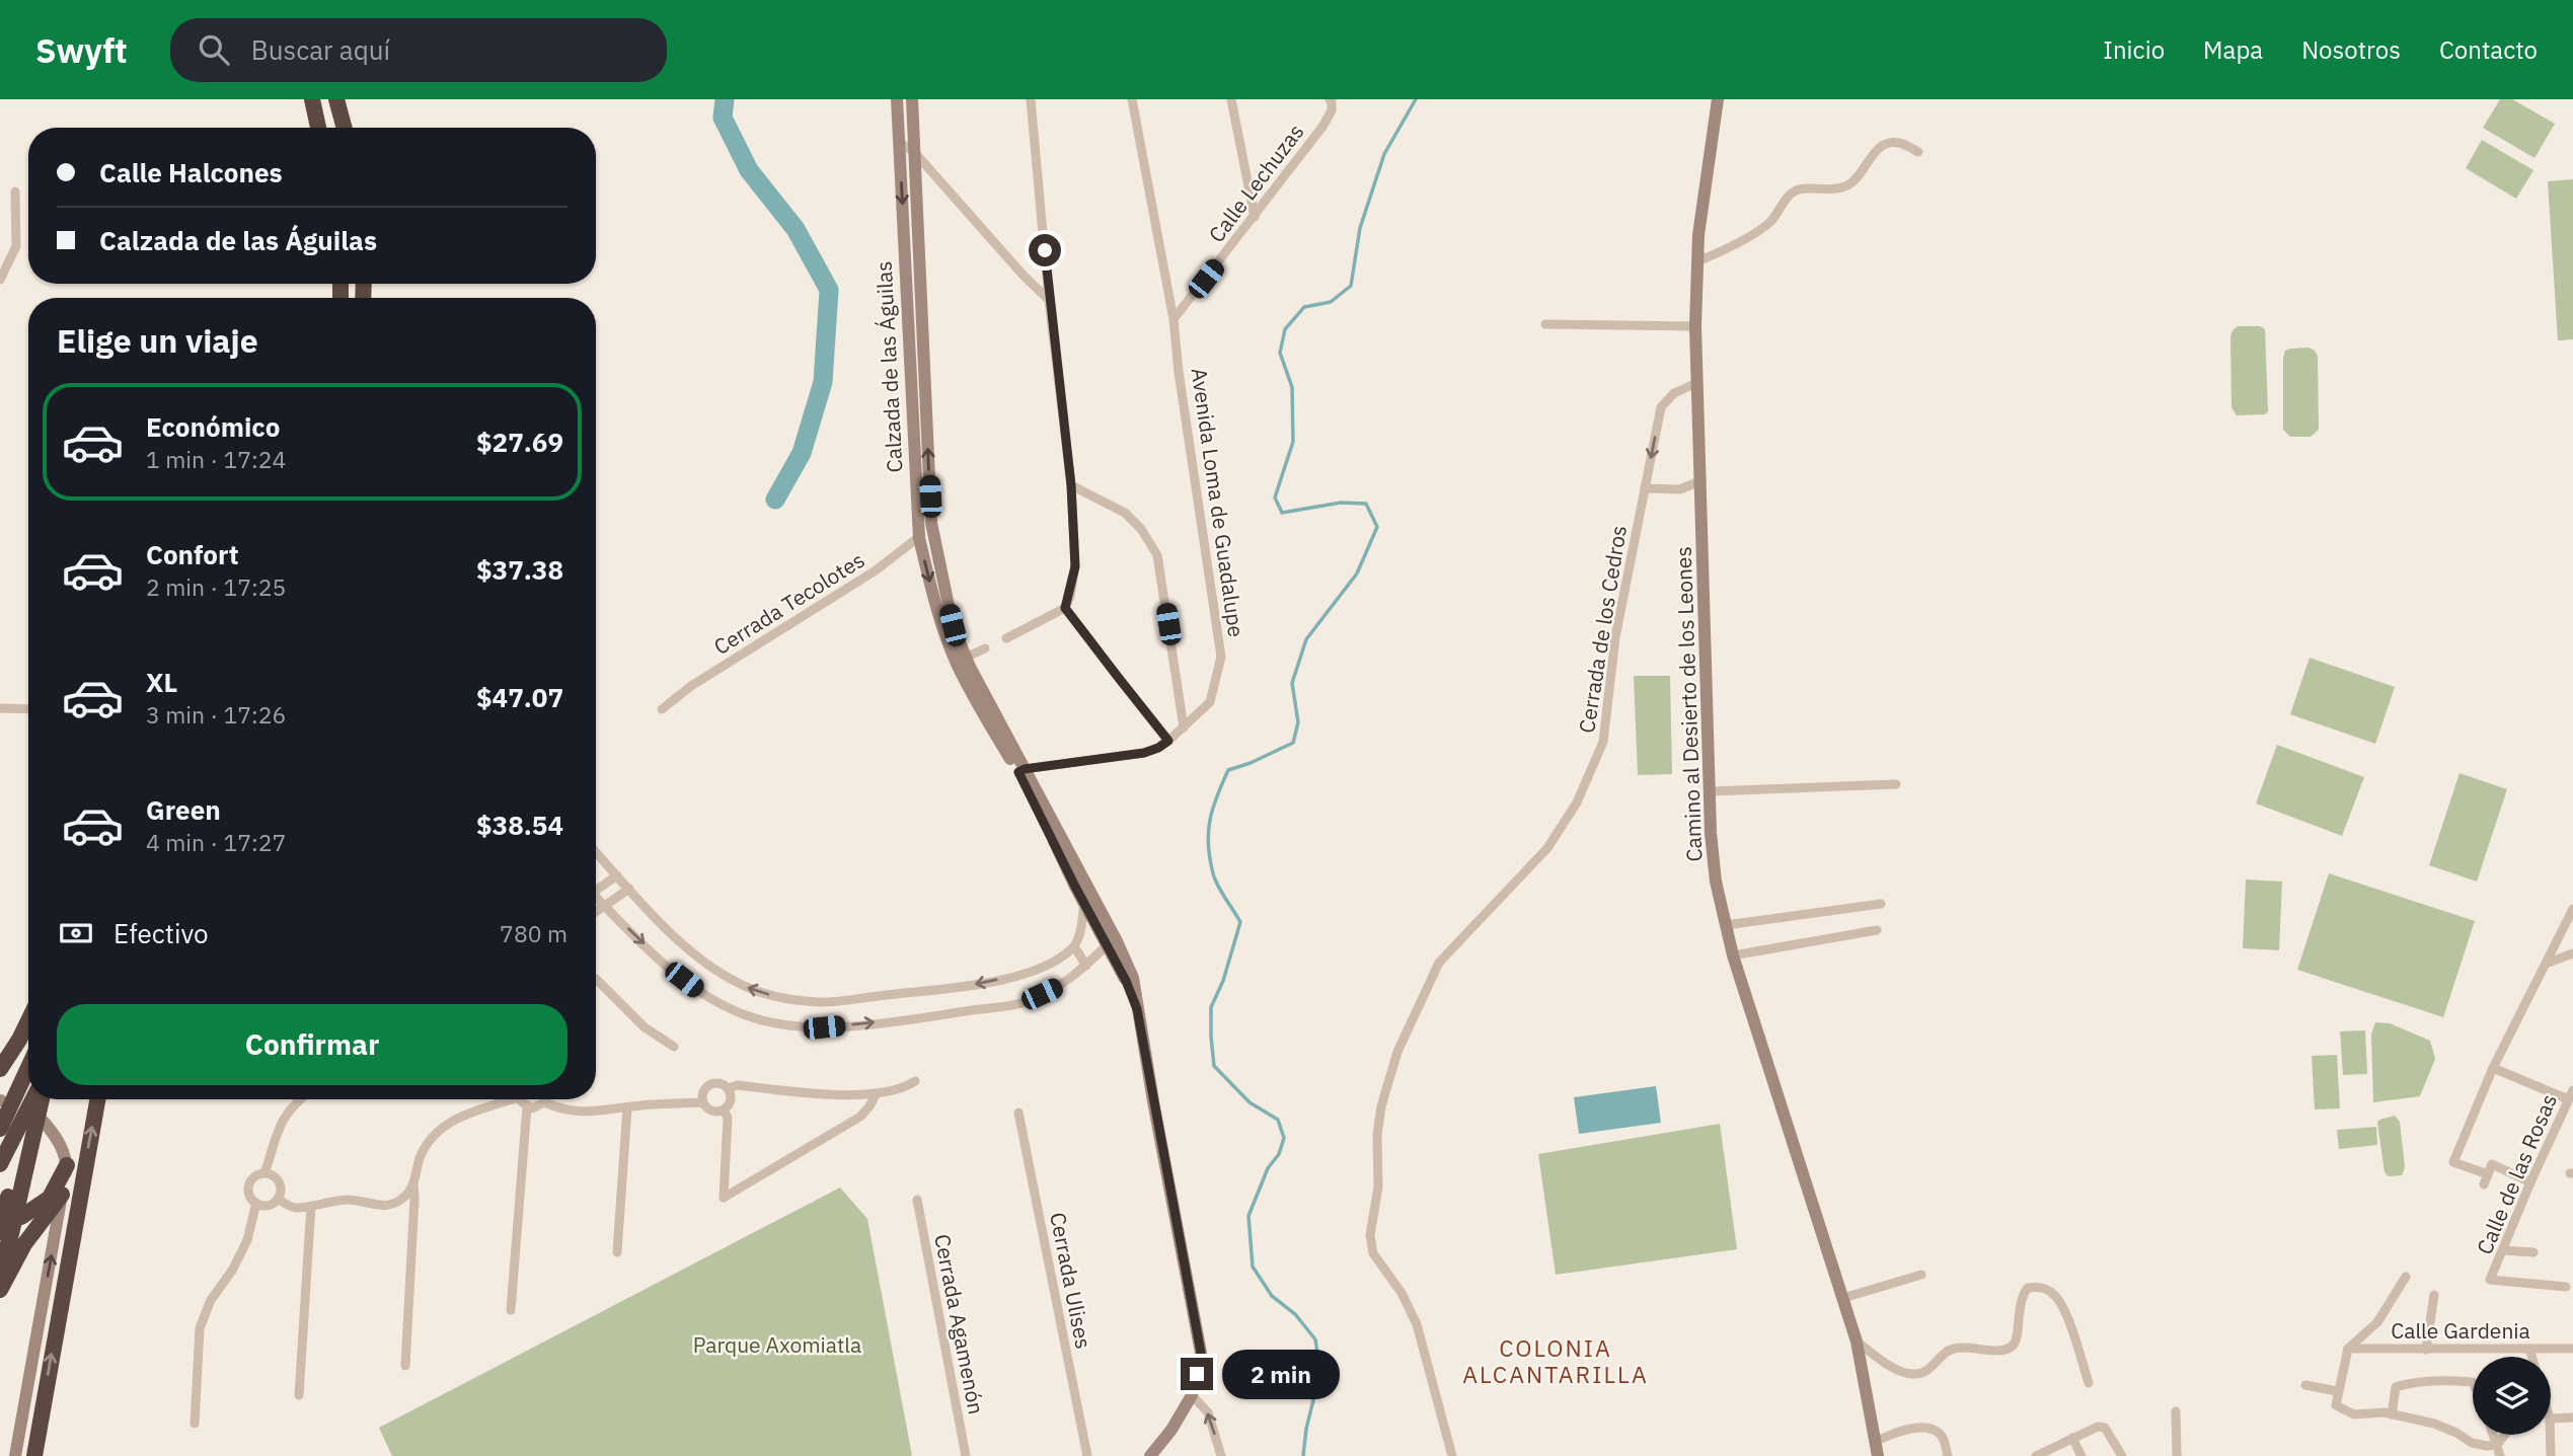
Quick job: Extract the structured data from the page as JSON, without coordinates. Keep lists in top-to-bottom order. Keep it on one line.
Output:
{"streets":{"main road":["Calzada de las Águilas","Camino al Desierto de los Leones"],"street":["Calle Lechuzas","Avenida Loma de Guadalupe","Cerrada Tecolotes","Cerrada de los Cedros","Calle de las Rosas","Cerrada Ulises","Cerrada Agamenón","Calle Gardenia"]},"crossings":[["Calle Lechuzas","Avenida Loma de Guadalupe"],["Calzada de las Águilas","Avenida Loma de Guadalupe"],["Calzada de las Águilas","Cerrada Tecolotes"],["Cerrada de los Cedros","Camino al Desierto de los Leones"]],"districts":["COLONIA ALCANTARILLA"],"parks":["Parque Axomiatla"],"page":{"header":"Swyft","search":"Buscar aquí","nav":["Inicio","Mapa","Nosotros","Contacto"],"banner":["Calle Halcones","Calzada de las Águilas"],"heading":"Elige un viaje","list":[{"name":"Económico","note":"1 min · 17:24","value":"$27.69"},{"name":"Confort","note":"2 min · 17:25","value":"$37.38"},{"name":"XL","note":"3 min · 17:26","value":"$47.07"},{"name":"Green","note":"4 min · 17:27","value":"$38.54"}],"pay":["Efectivo","780 m"],"buttons":"Confirmar","bubble":"2 min"}}
